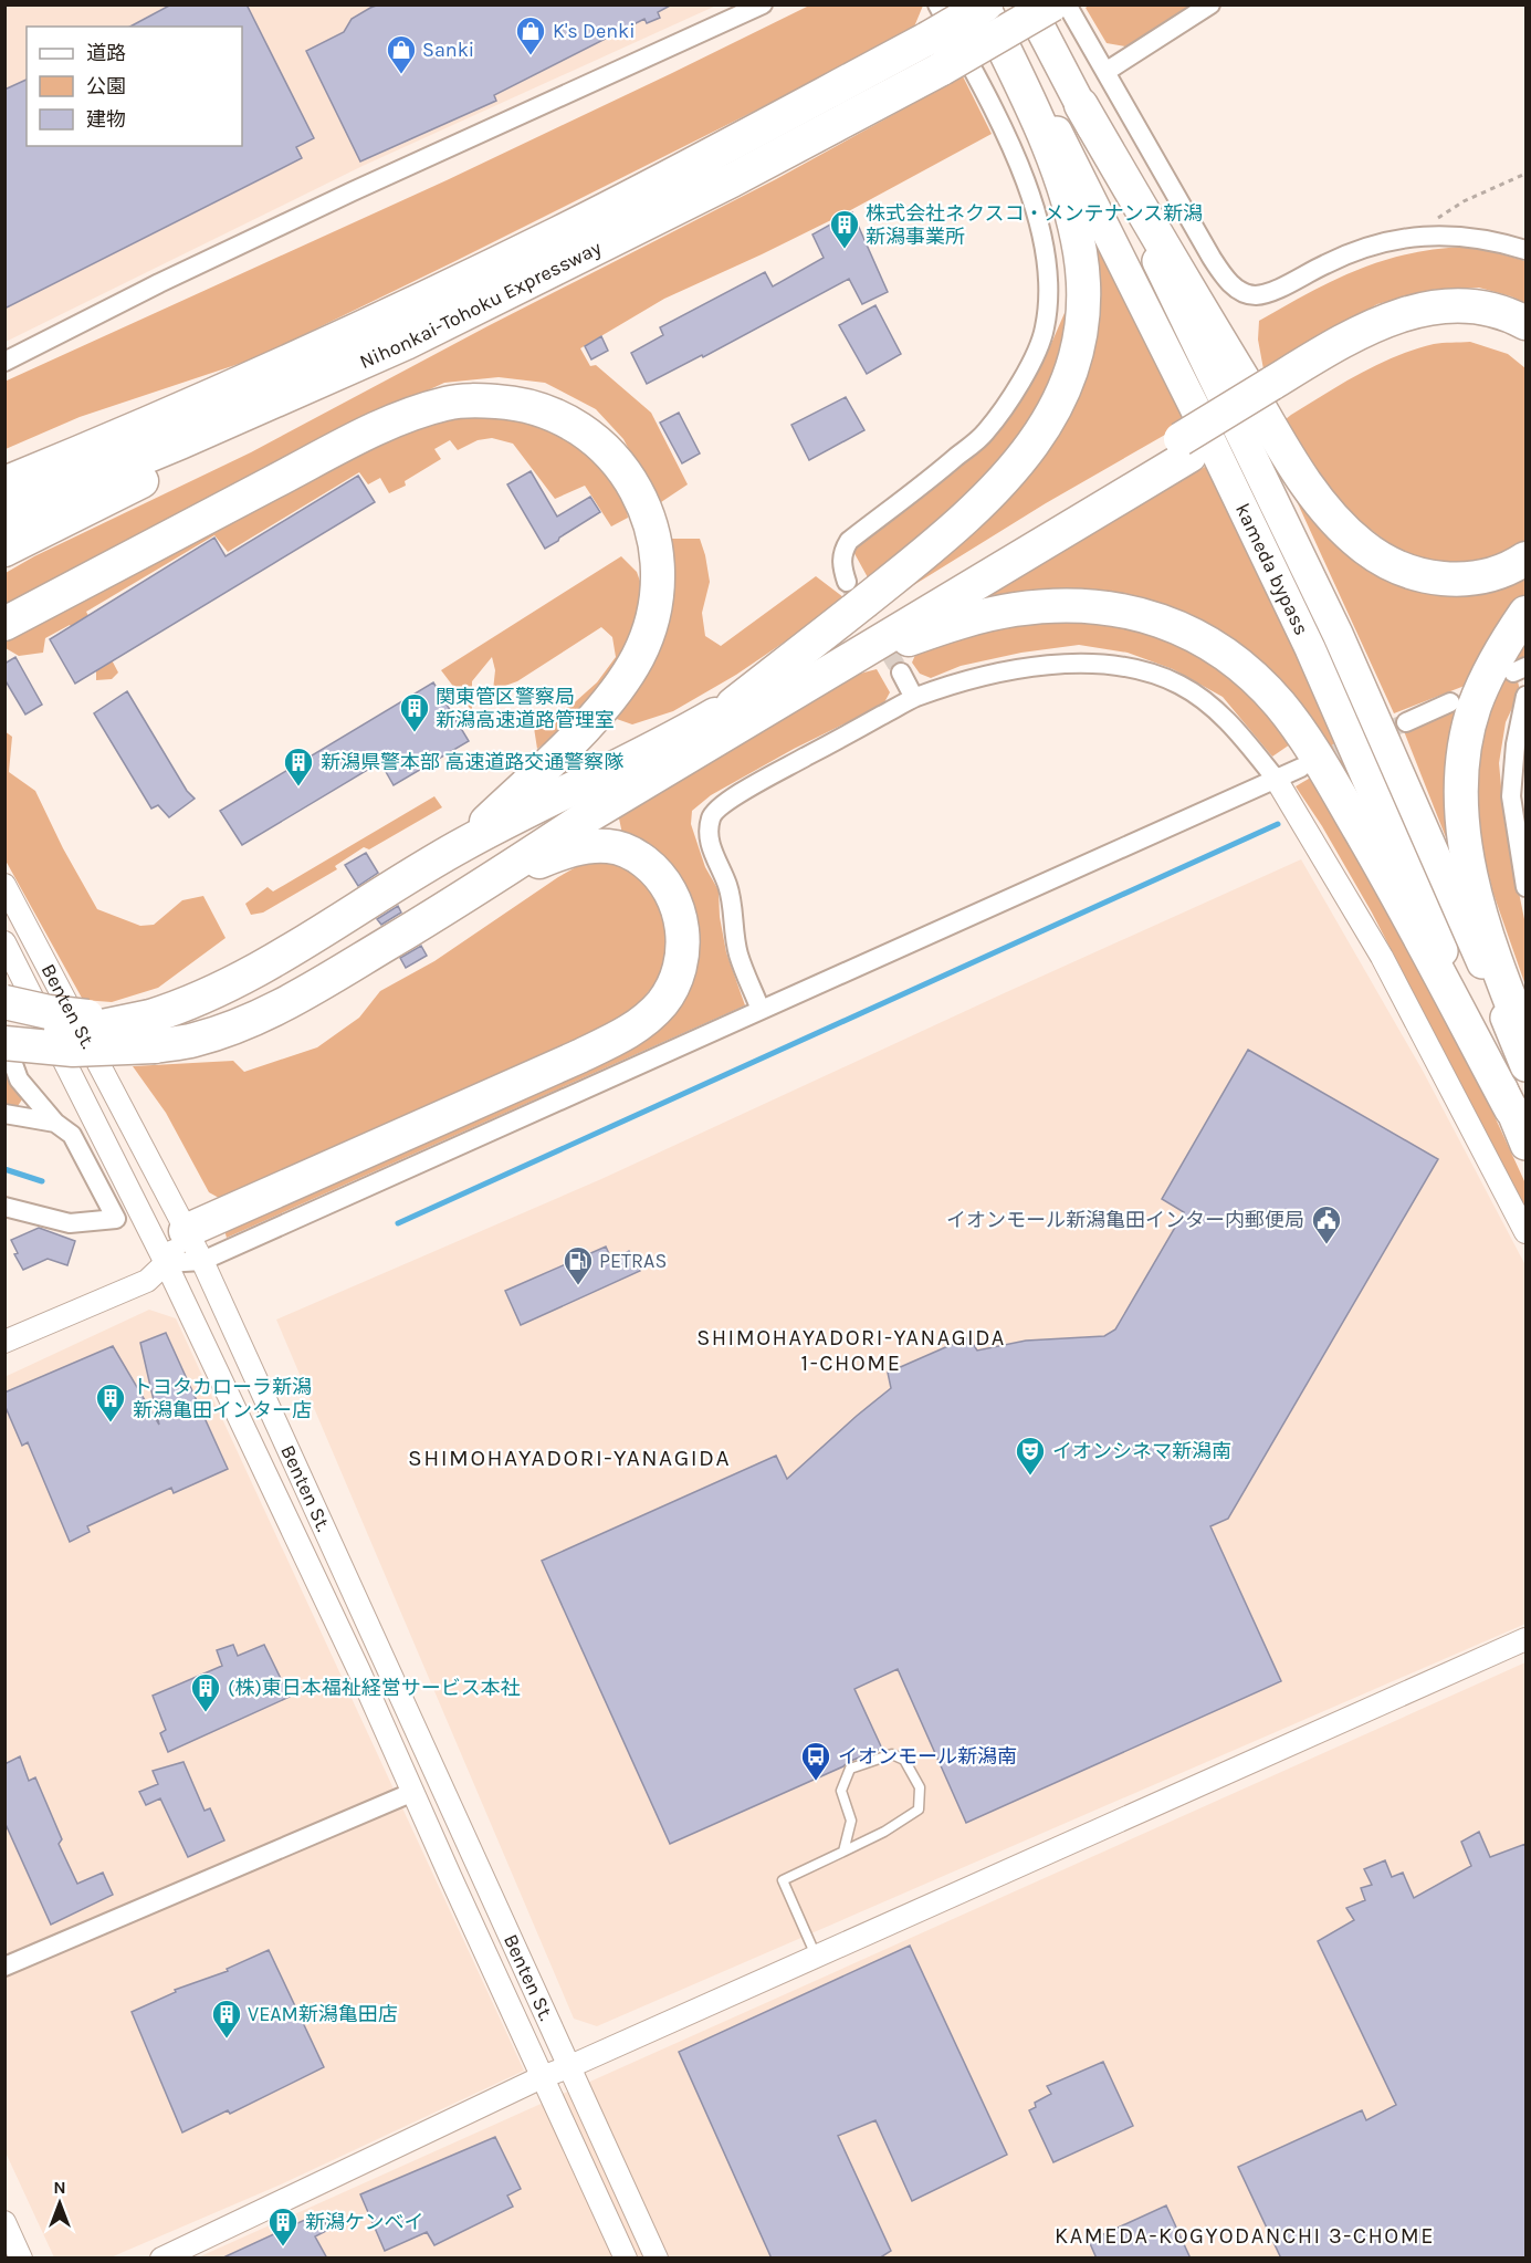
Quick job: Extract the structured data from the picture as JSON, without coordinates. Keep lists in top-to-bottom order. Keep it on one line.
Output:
{"streets":{"highway":["Nihonkai-Tohoku Expressway","kameda bypass"],"street":["Benten St."]},"districts":["SHIMOHAYADORI-YANAGIDA 1-CHOME","SHIMOHAYADORI-YANAGIDA","KAMEDA-KOGYODANCHI 3-CHOME"],"places":{"shop":["K's Denki","Sanki"],"building":["株式会社ネクスコ・メンテナンス新潟 新潟事業所","関東管区警察局 新潟高速道路管理室","新潟県警本部 高速道路交通警察隊","トヨタカローラ新潟 新潟亀田インター店","(株)東日本福祉経営サービス本社","VEAM新潟亀田店","新潟ケンベイ"],"public building":["イオンモール新潟亀田インター内郵便局"],"fuel station":["PETRAS"],"theatre":["イオンシネマ新潟南"],"bus stop":["イオンモール新潟南"]},"legend":["道路","公園","建物"],"north":"top"}
